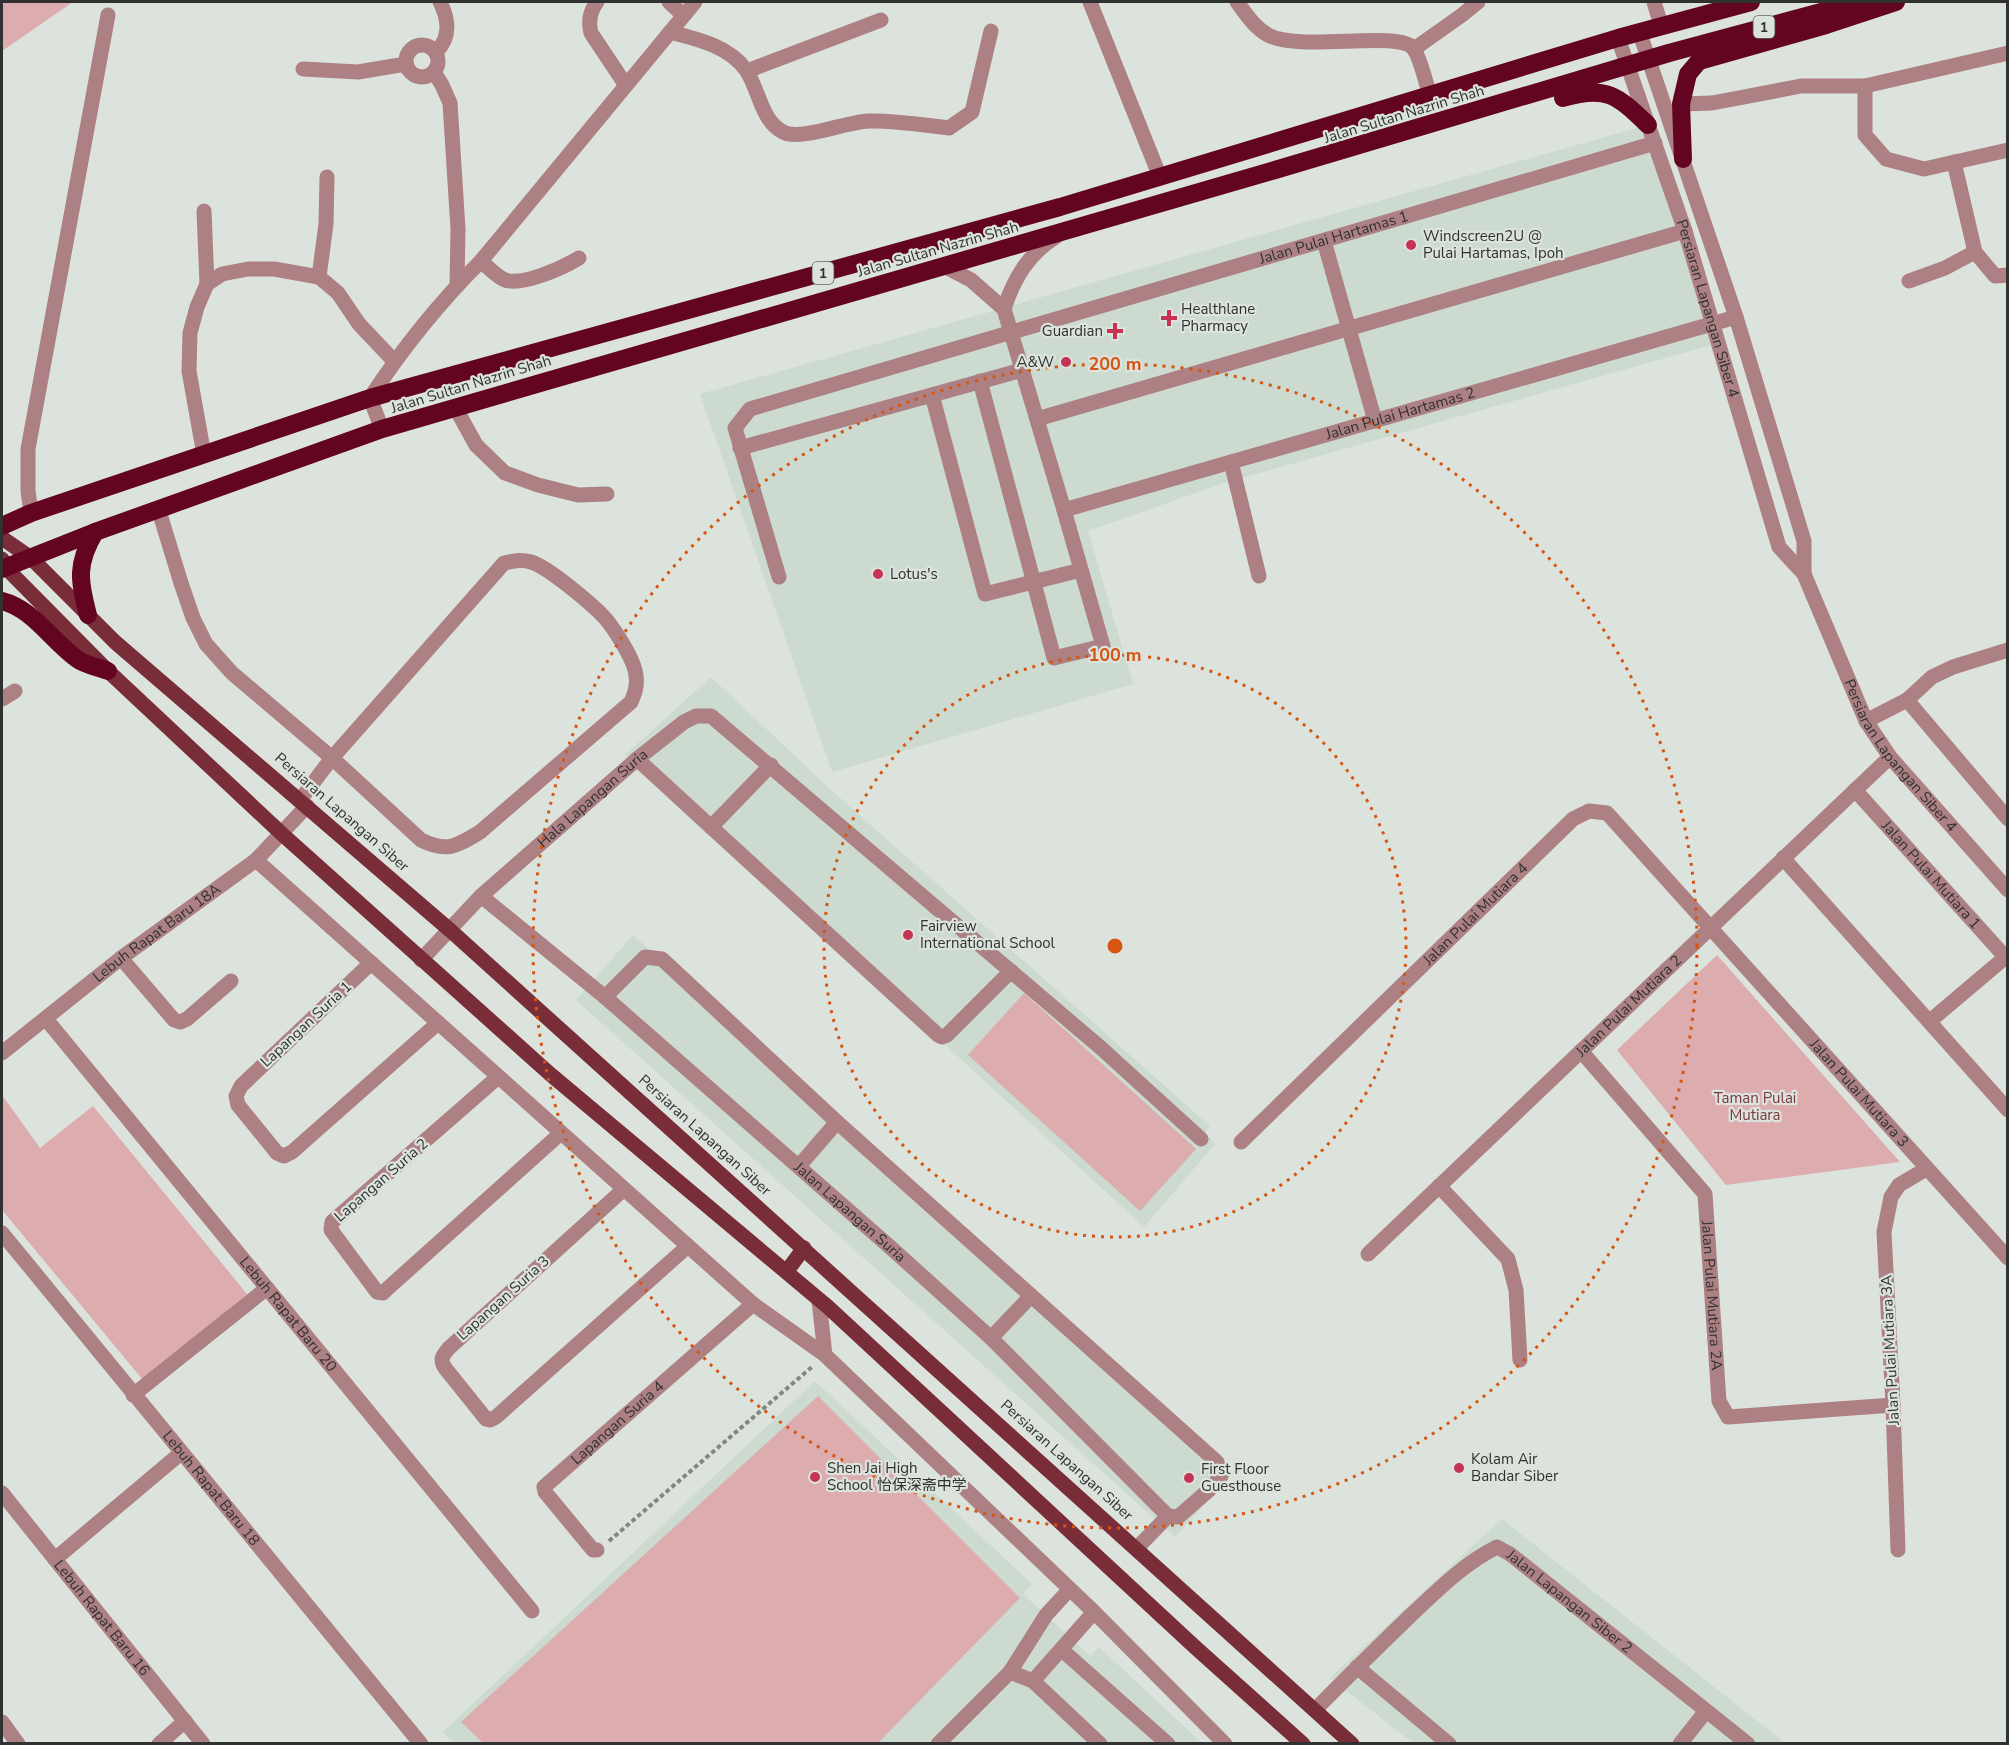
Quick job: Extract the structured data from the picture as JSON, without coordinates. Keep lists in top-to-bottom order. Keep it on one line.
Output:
{"streets":{"highway":["1","Jalan Sultan Nazrin Shah"],"main road":["Persiaran Lapangan Siber"],"street":["Jalan Pulai Hartamas 1","Persiaran Lapangan Siber 4","Jalan Pulai Hartamas 2","Hala Lapangan Suria","Jalan Pulai Mutiara 1","Jalan Pulai Mutiara 4","Lebuh Rapat Baru 18A","Jalan Pulai Mutiara 2","Lapangan Suria 1","Jalan Pulai Mutiara 3","Lapangan Suria 2","Jalan Lapangan Suria","Jalan Pulai Mutiara 2A","Lapangan Suria 3","Lebuh Rapat Baru 20","Jalan Pulai Mutiara 3A","Lapangan Suria 4","Lebuh Rapat Baru 18","Jalan Lapangan Siber 2","Lebuh Rapat Baru 16"]},"crossings":[["Jalan Sultan Nazrin Shah","Persiaran Lapangan Siber 4"],["Jalan Sultan Nazrin Shah","Persiaran Lapangan Siber"],["Jalan Pulai Hartamas 1","Persiaran Lapangan Siber 4"],["Persiaran Lapangan Siber 4","Jalan Pulai Hartamas 2"],["Persiaran Lapangan Siber 4","Jalan Pulai Mutiara 2"],["Hala Lapangan Suria","Persiaran Lapangan Siber"],["Hala Lapangan Suria","Jalan Lapangan Suria"],["Persiaran Lapangan Siber","Lebuh Rapat Baru 18A"],["Persiaran Lapangan Siber","Jalan Lapangan Siber 2"],["Jalan Pulai Mutiara 1","Jalan Pulai Mutiara 2"],["Jalan Pulai Mutiara 4","Jalan Pulai Mutiara 2"],["Jalan Pulai Mutiara 4","Jalan Pulai Mutiara 3"],["Lebuh Rapat Baru 18A","Lebuh Rapat Baru 20"],["Jalan Pulai Mutiara 2","Jalan Pulai Mutiara 3"],["Jalan Pulai Mutiara 2","Jalan Pulai Mutiara 2A"],["Jalan Pulai Mutiara 3","Jalan Pulai Mutiara 3A"],["Jalan Pulai Mutiara 2A","Jalan Pulai Mutiara 3A"]],"parks":["Taman Pulai Mutiara"],"places":{"other":["Windscreen2U @ Pulai Hartamas, Ipoh","A&W","Lotus's","Fairview International School","Kolam Air Bandar Siber","Shen Jai High School 怡保深斋中学","First Floor Guesthouse"],"health":["Healthlane Pharmacy","Guardian"]},"rings":["200 m","100 m"]}
